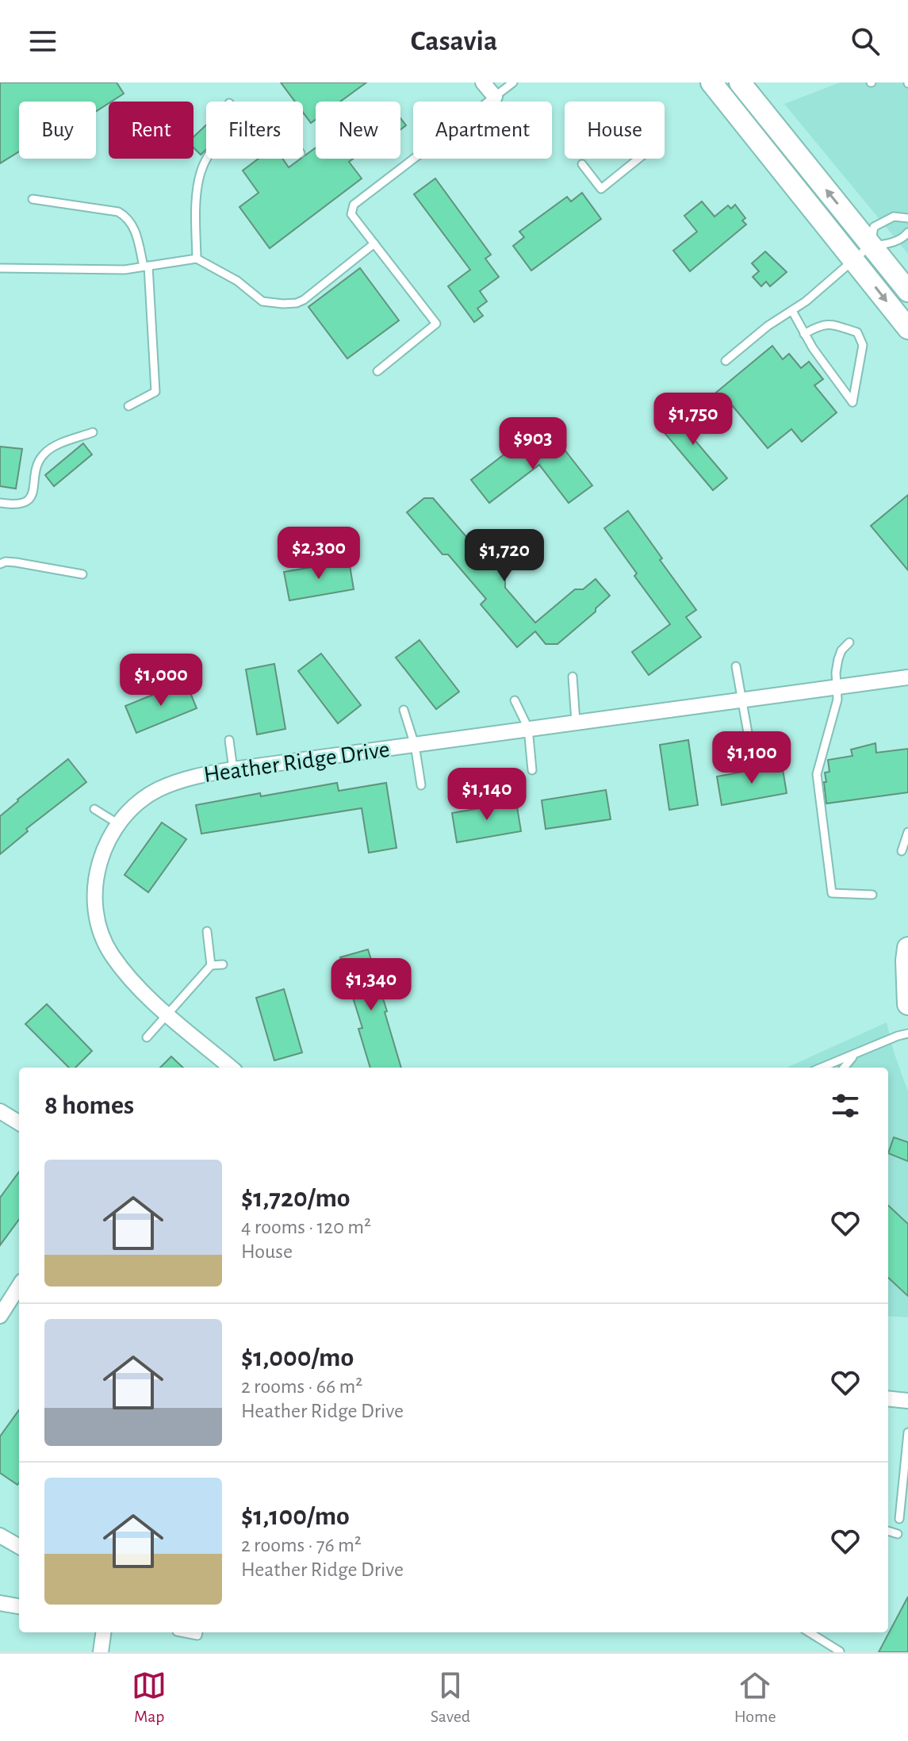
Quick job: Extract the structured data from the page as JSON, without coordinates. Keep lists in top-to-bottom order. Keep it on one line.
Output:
{"streets":{"street":["Heather Ridge Drive"]},"page":{"header":"Casavia","chip":["Buy","Rent","Filters","New","Apartment","House"],"price":["$1,750","$903","$2,300","$1,720","$1,000","$1,100","$1,140","$1,340"],"heading":"8 homes","list":[{"name":"$1,720/mo","note":"4 rooms · 120 m² · House"},{"name":"$1,000/mo","note":"2 rooms · 66 m² · Heather Ridge Drive"},{"name":"$1,100/mo","note":"2 rooms · 76 m² · Heather Ridge Drive"}],"tabs":["Map","Saved","Home"]}}
